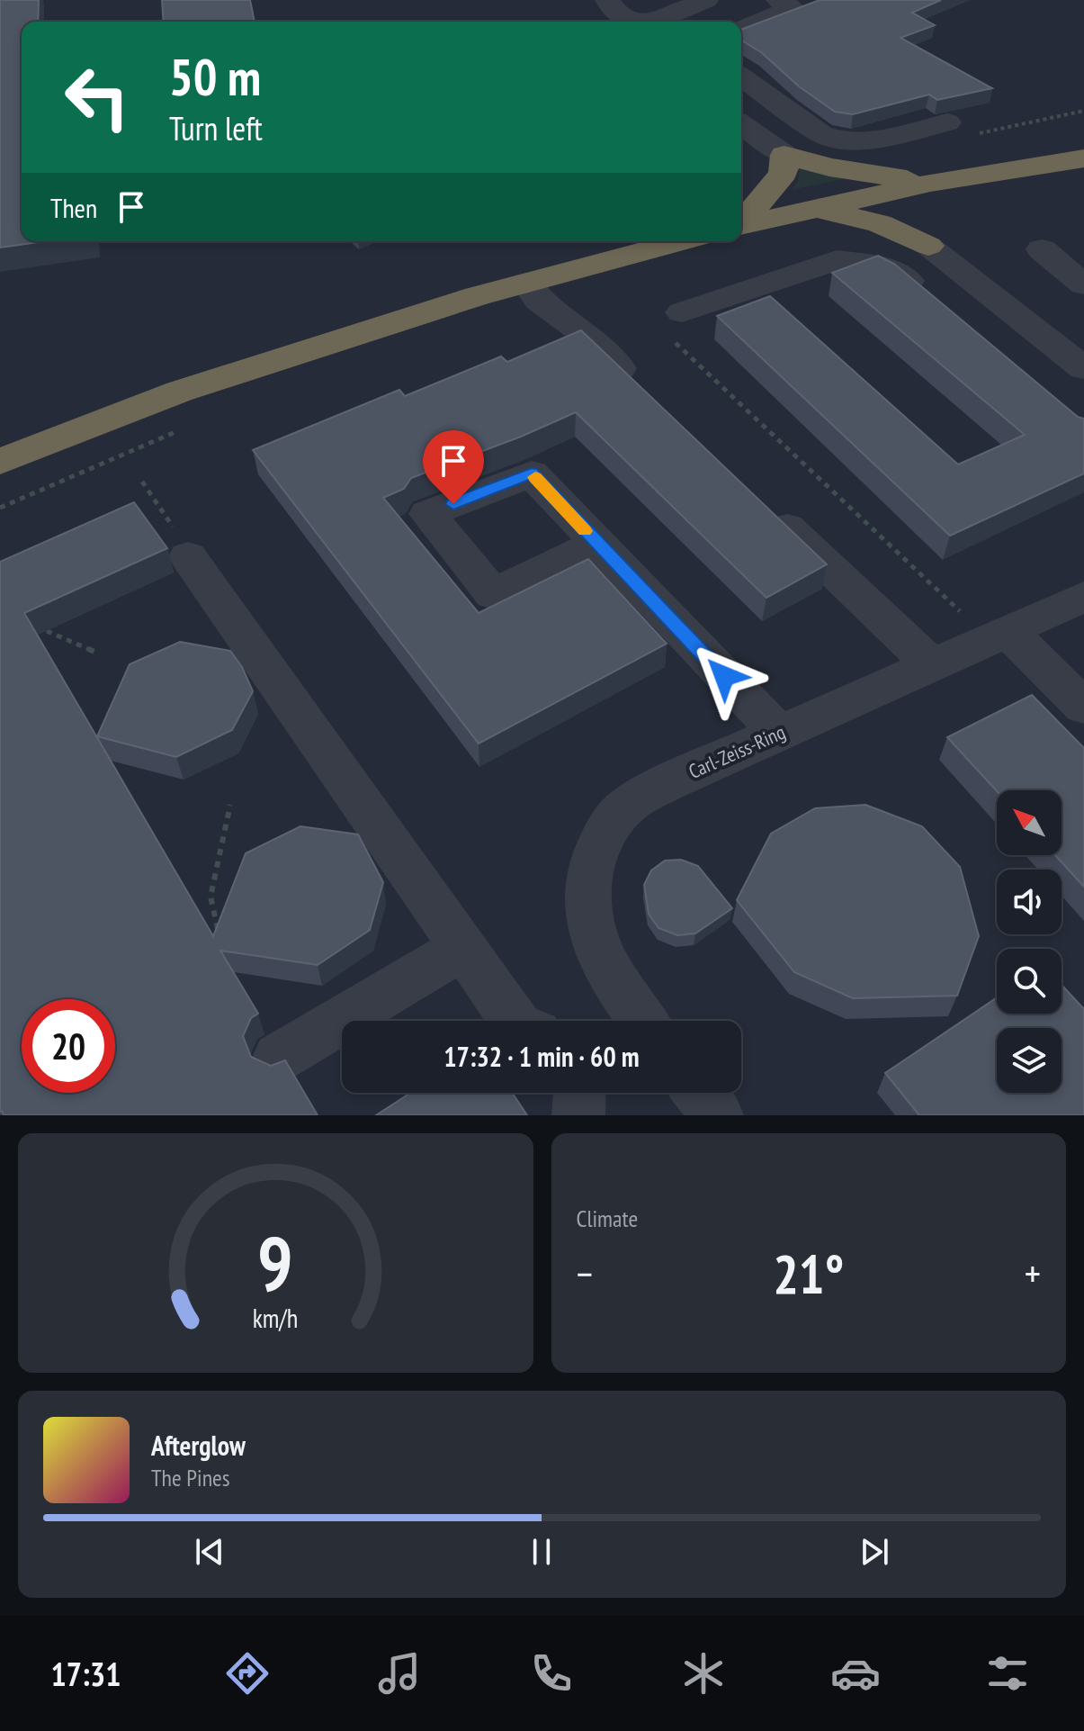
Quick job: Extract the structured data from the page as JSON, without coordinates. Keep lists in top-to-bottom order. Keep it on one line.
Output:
{"streets":{"street":["Carl-Zeiss-Ring"]},"north":"top left","page":{"turn":["50 m","Turn left"],"then":"Then","limit":"20","trip":"17:32 · 1 min · 60 m","tile":"Climate","heat":["−","21°","+"],"song":["Afterglow","The Pines"],"tabs":"17:31","gauge":["9","km/h"]}}
